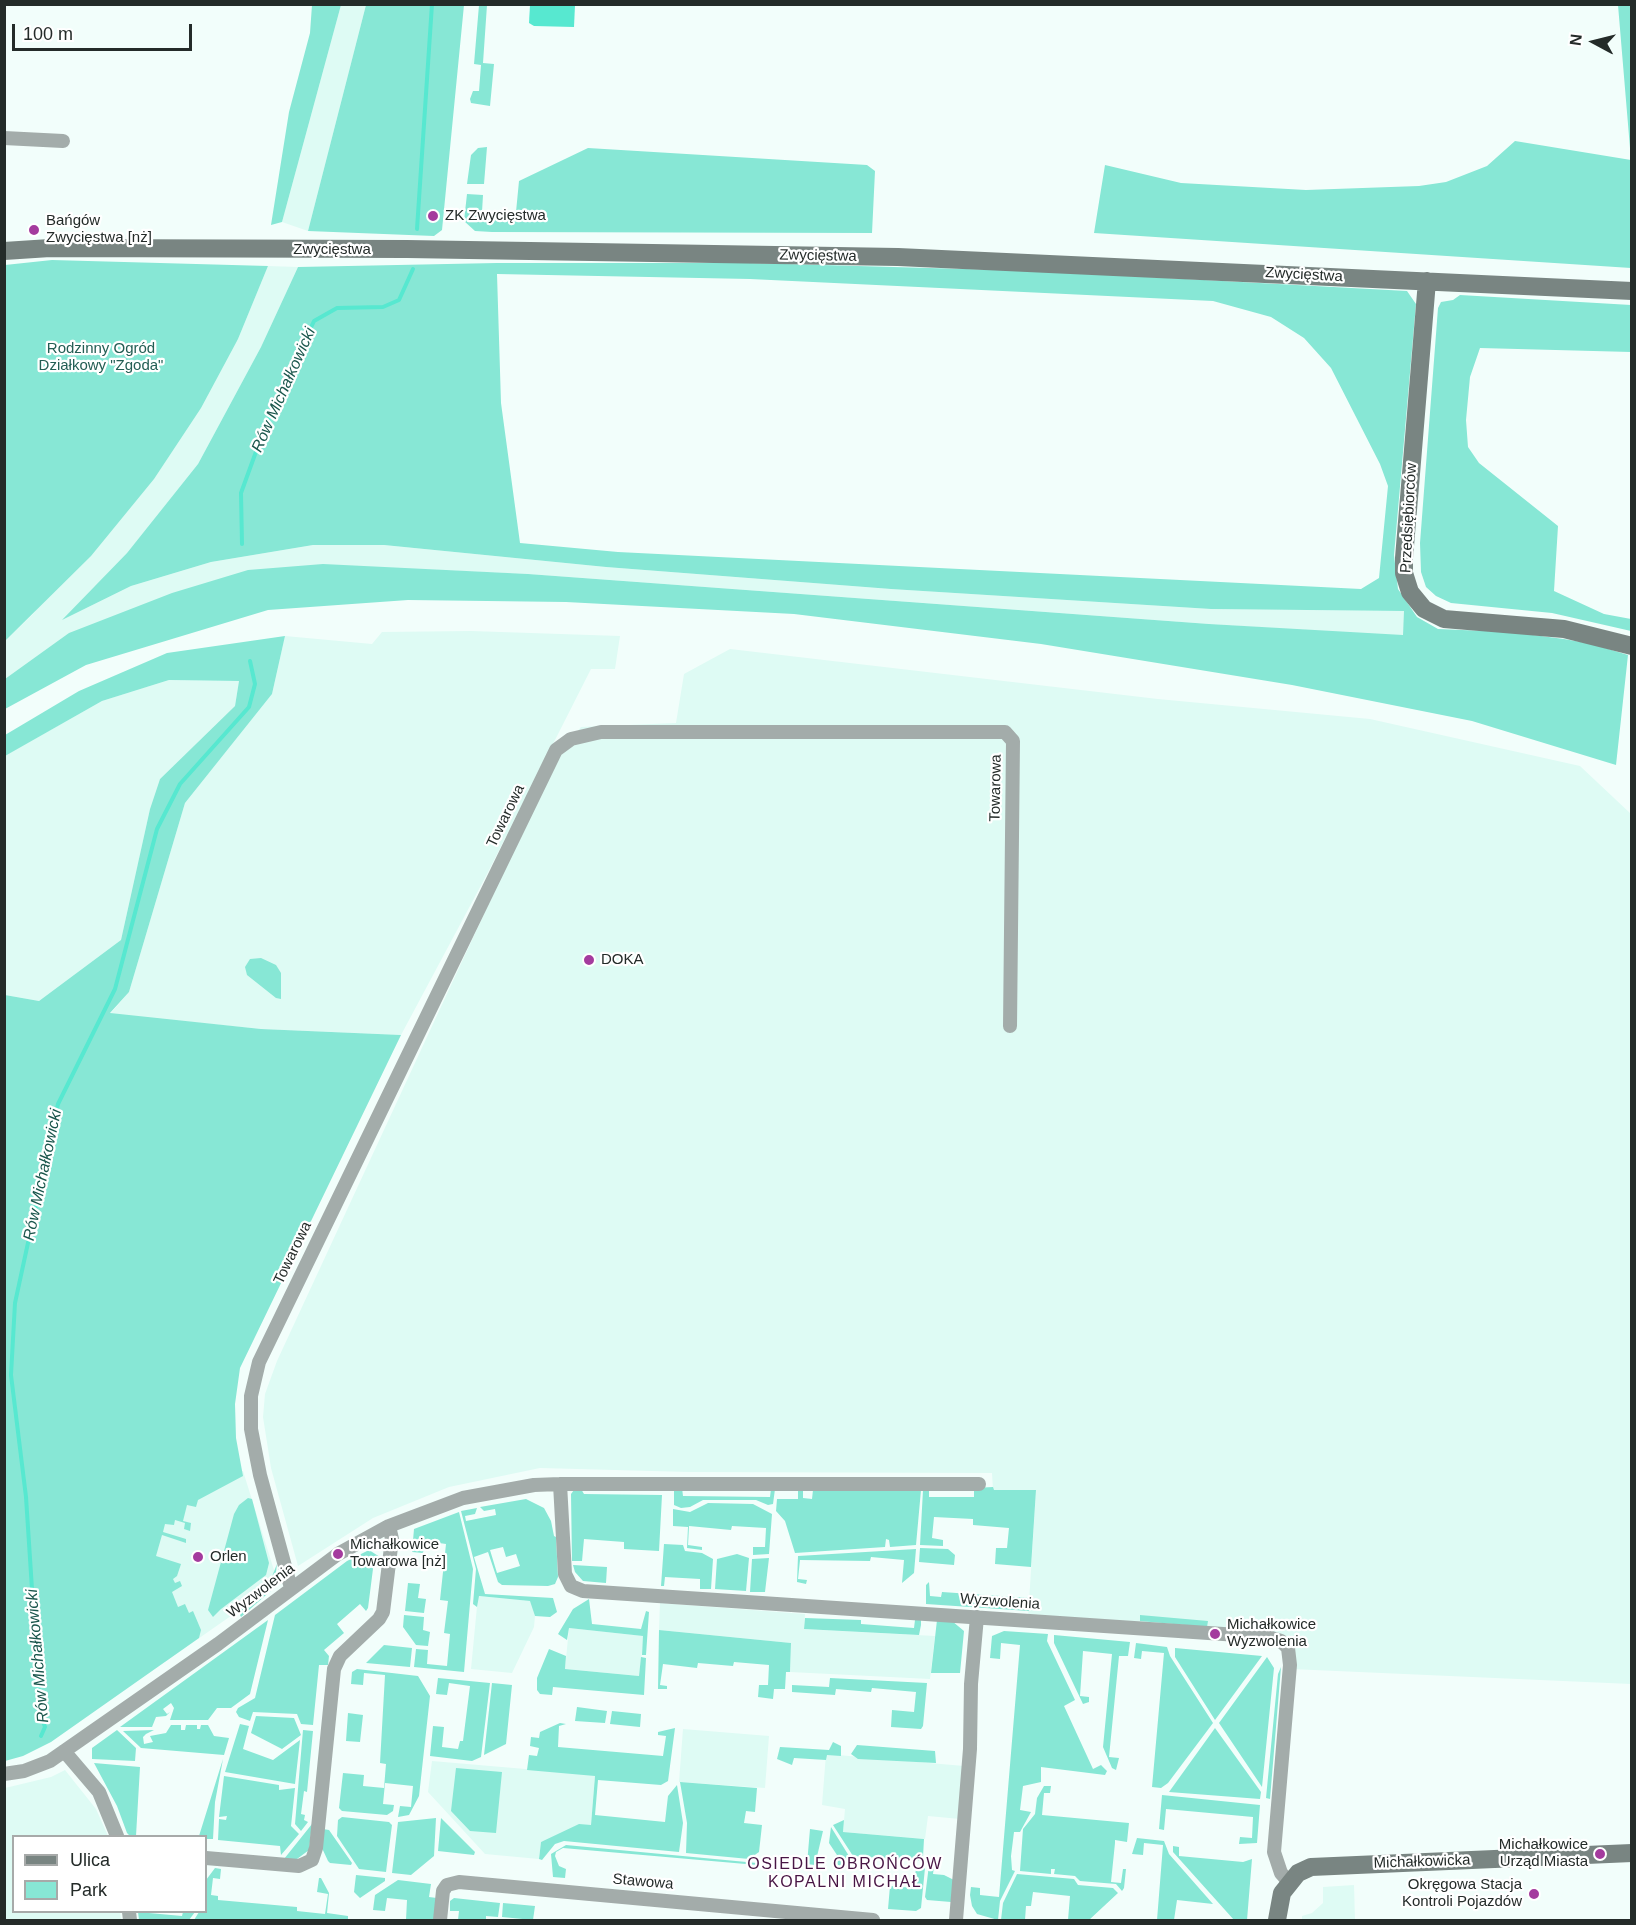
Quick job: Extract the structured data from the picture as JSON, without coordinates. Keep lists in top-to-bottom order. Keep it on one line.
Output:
{"streets":{"main road":["Zwycięstwa","Przedsiębiorców","Michałkowicka"],"street":["Towarowa","Wyzwolenia","Stawowa"]},"crossings":[["Zwycięstwa","Przedsiębiorców"],["Towarowa","Wyzwolenia"],["Wyzwolenia","Michałkowicka"]],"districts":["OSIEDLE OBROŃCÓW KOPALNI MICHAŁ"],"water":["Rów Michałkowicki"],"parks":["Rodzinny Ogród Działkowy \"Zgoda\""],"places":["ZK Zwycięstwa","Bańgów Zwycięstwa [nż]","DOKA","Michałkowice Towarowa [nż]","Orlen","Michałkowice Wyzwolenia","Michałkowice Urząd Miasta","Okręgowa Stacja Kontroli Pojazdów"],"legend":["Ulica","Park"],"scale_bar":"100 m","north":"left"}
